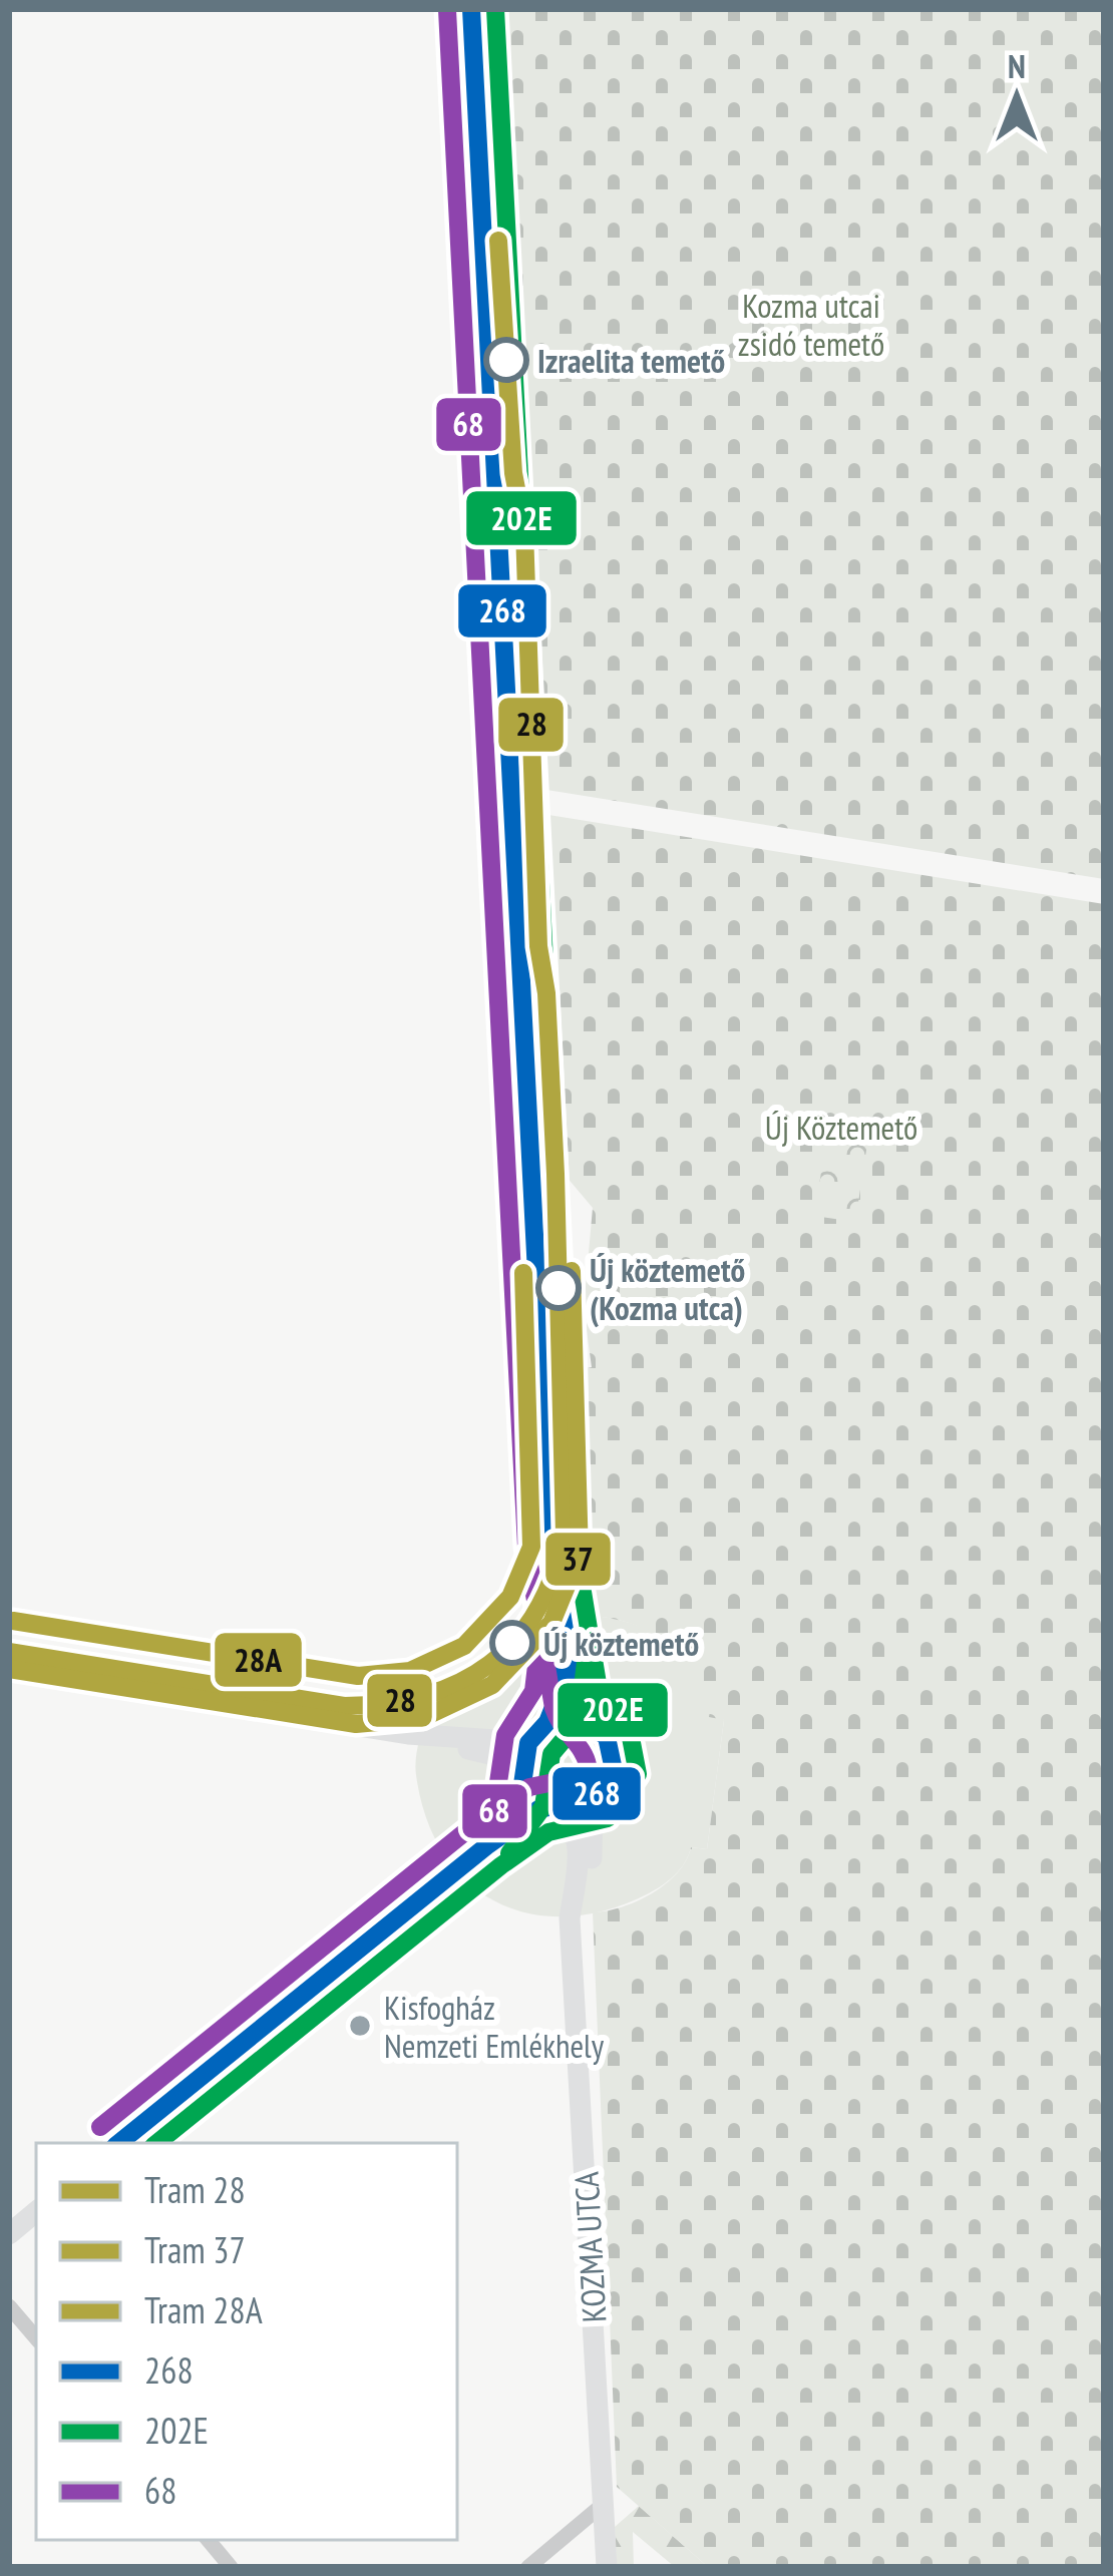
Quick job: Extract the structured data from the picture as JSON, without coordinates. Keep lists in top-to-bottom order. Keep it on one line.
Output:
{"streets":{"street":["KOZMA UTCA"]},"parks":["Kozma utcai zsidó temető","Új Köztemető"],"places":["Izraelita temető","Új köztemető (Kozma utca)","Új köztemető","Kisfogház Nemzeti Emlékhely"],"lines":["transit line 268","transit line 202E","transit line 68","tram line 28","tram line 37","tram line 28A"],"legend":["Tram 28","Tram 37","Tram 28A","268","202E","68"],"north":"top"}
